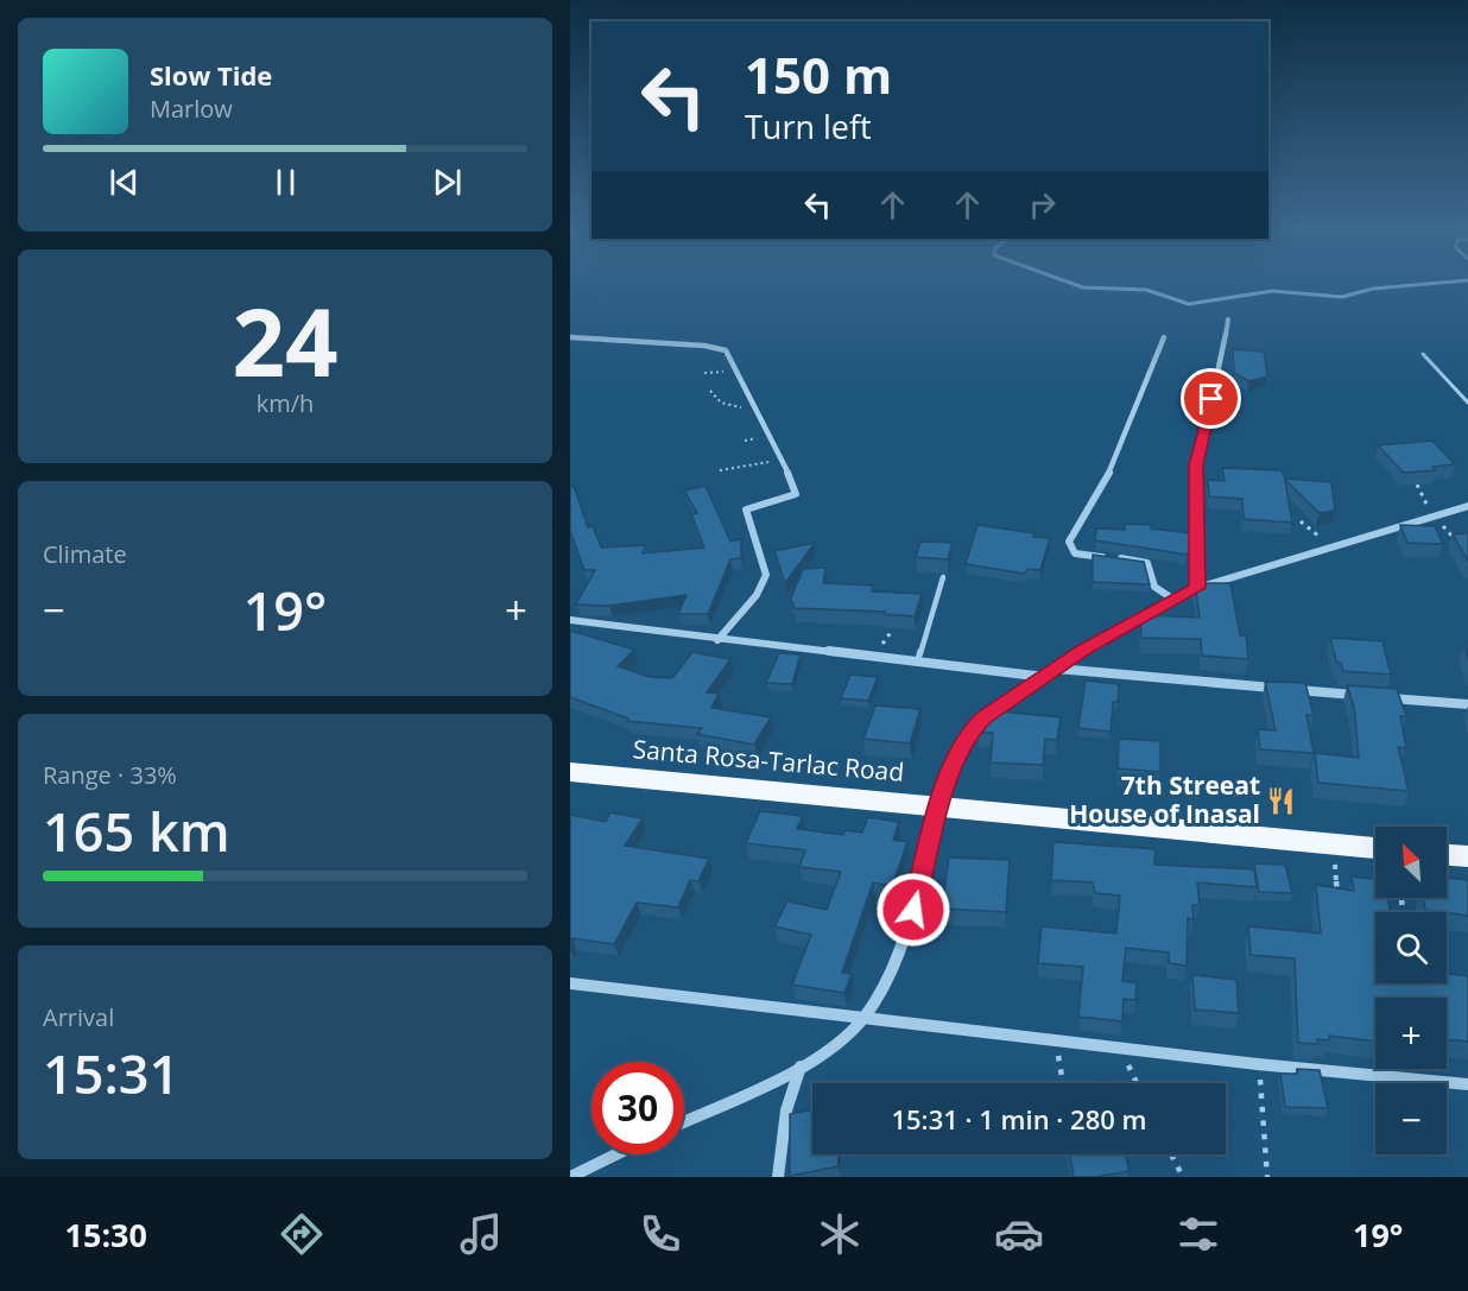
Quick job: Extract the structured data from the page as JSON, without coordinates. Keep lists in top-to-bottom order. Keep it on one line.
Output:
{"streets":{"highway":["Santa Rosa-Tarlac Road"]},"places":{"restaurant":["7th Streeat House of Inasal"]},"north":"top left","page":{"turn":["150 m","Turn left"],"song":["Slow Tide","Marlow"],"tile":[["24","km/h"],"Climate",["Range · 33%","165 km"],["Arrival","15:31"]],"heat":["−","19°","+"],"map_buttons":["+","−"],"limit":"30","trip":"15:31 · 1 min · 280 m","tabs":["15:30","19°"]}}
